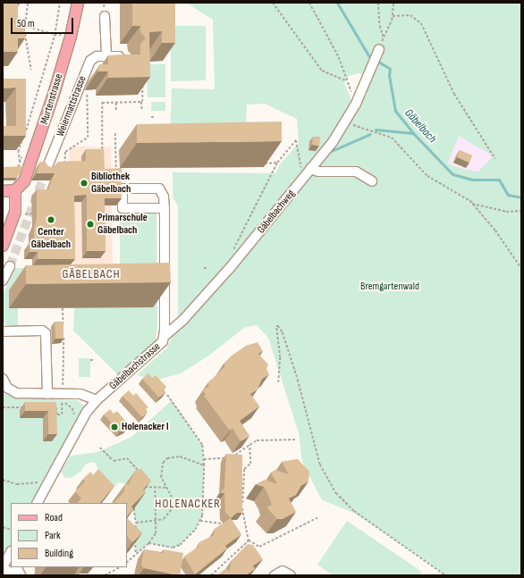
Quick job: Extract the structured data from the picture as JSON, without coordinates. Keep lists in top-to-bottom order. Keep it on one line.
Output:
{"streets":{"main road":["Murtenstrasse"],"street":["Weiermattstrasse","Gäbelbachweg","Gäbelbachstrasse"]},"crossings":[["Gäbelbachweg","Gäbelbachstrasse"]],"districts":["GÄBELBACH","HOLENACKER"],"water":["Gäbelbach"],"parks":["Bremgartenwald"],"places":["Bibliothek Gäbelbach","Center Gäbelbach","Primarschule Gäbelbach","Holenacker I"],"legend":["Road","Park","Building"],"scale_bar":"50 m"}
